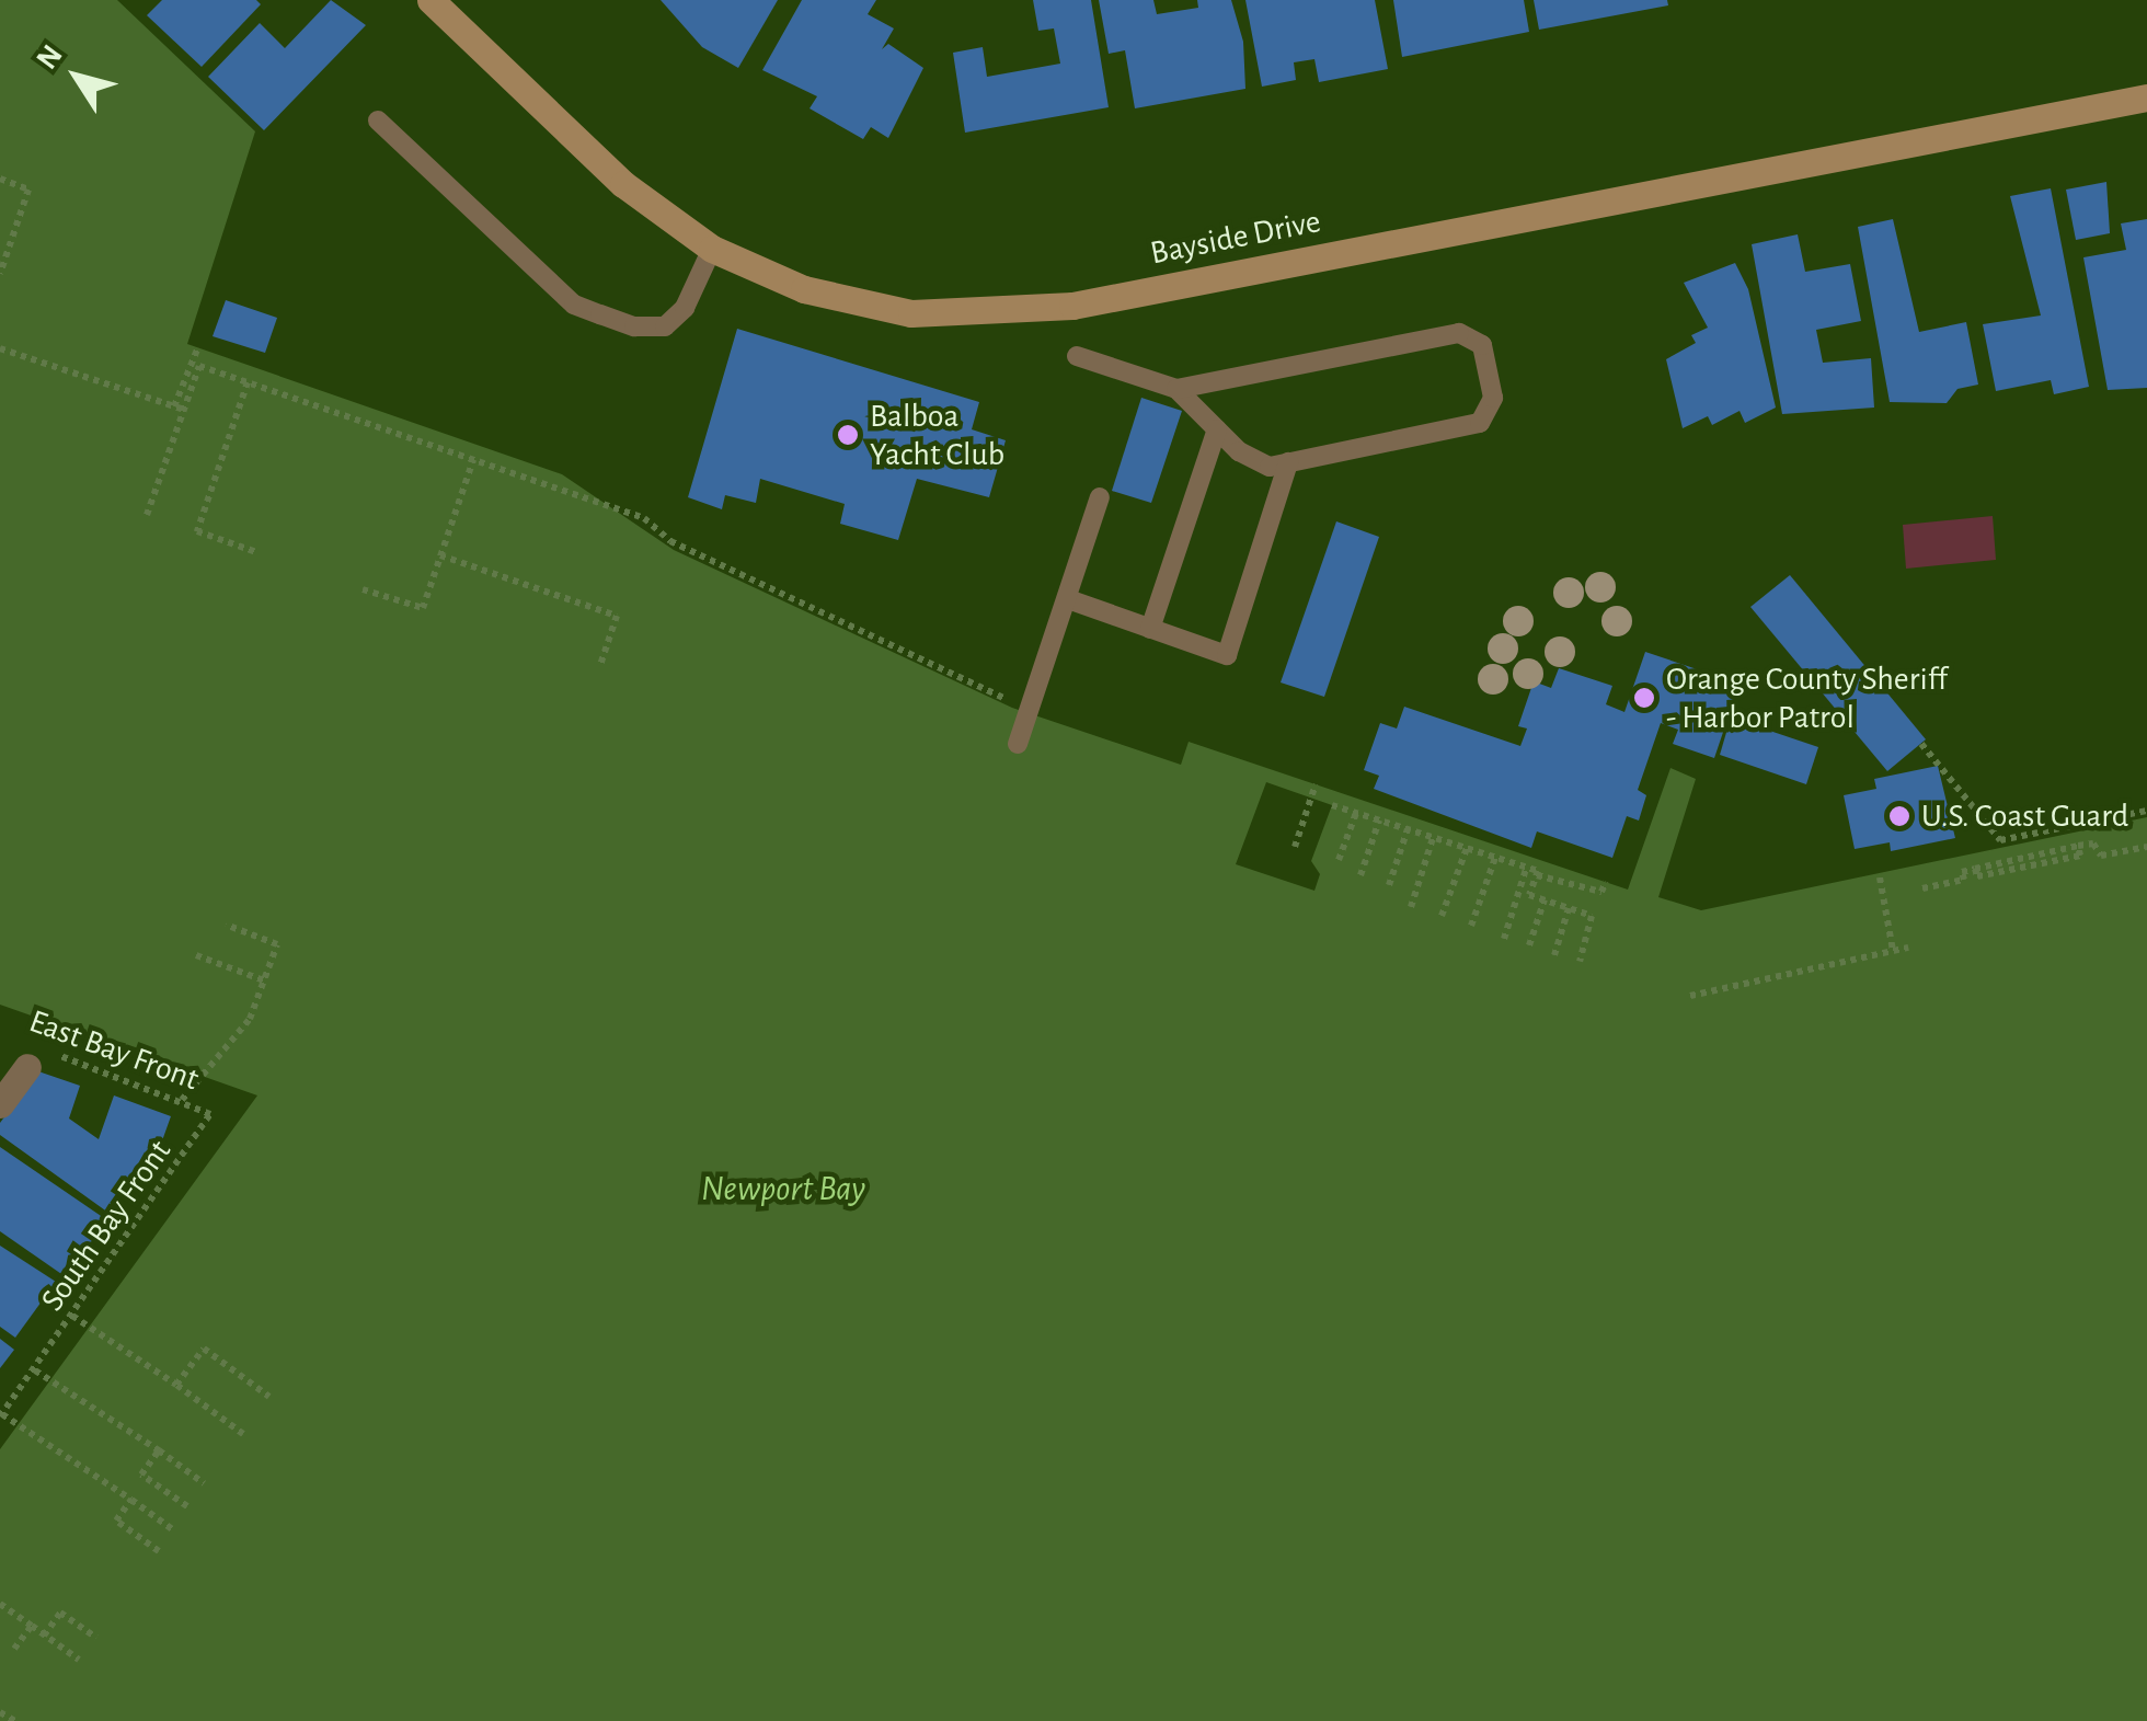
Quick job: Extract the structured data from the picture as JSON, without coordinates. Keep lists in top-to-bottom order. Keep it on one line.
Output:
{"streets":{"main road":["Bayside Drive"],"path":["East Bay Front","South Bay Front"]},"crossings":[["East Bay Front","South Bay Front"]],"water":["Newport Bay"],"places":["Balboa Yacht Club","Orange County Sheriff - Harbor Patrol","U.S. Coast Guard"],"north":"top left"}
